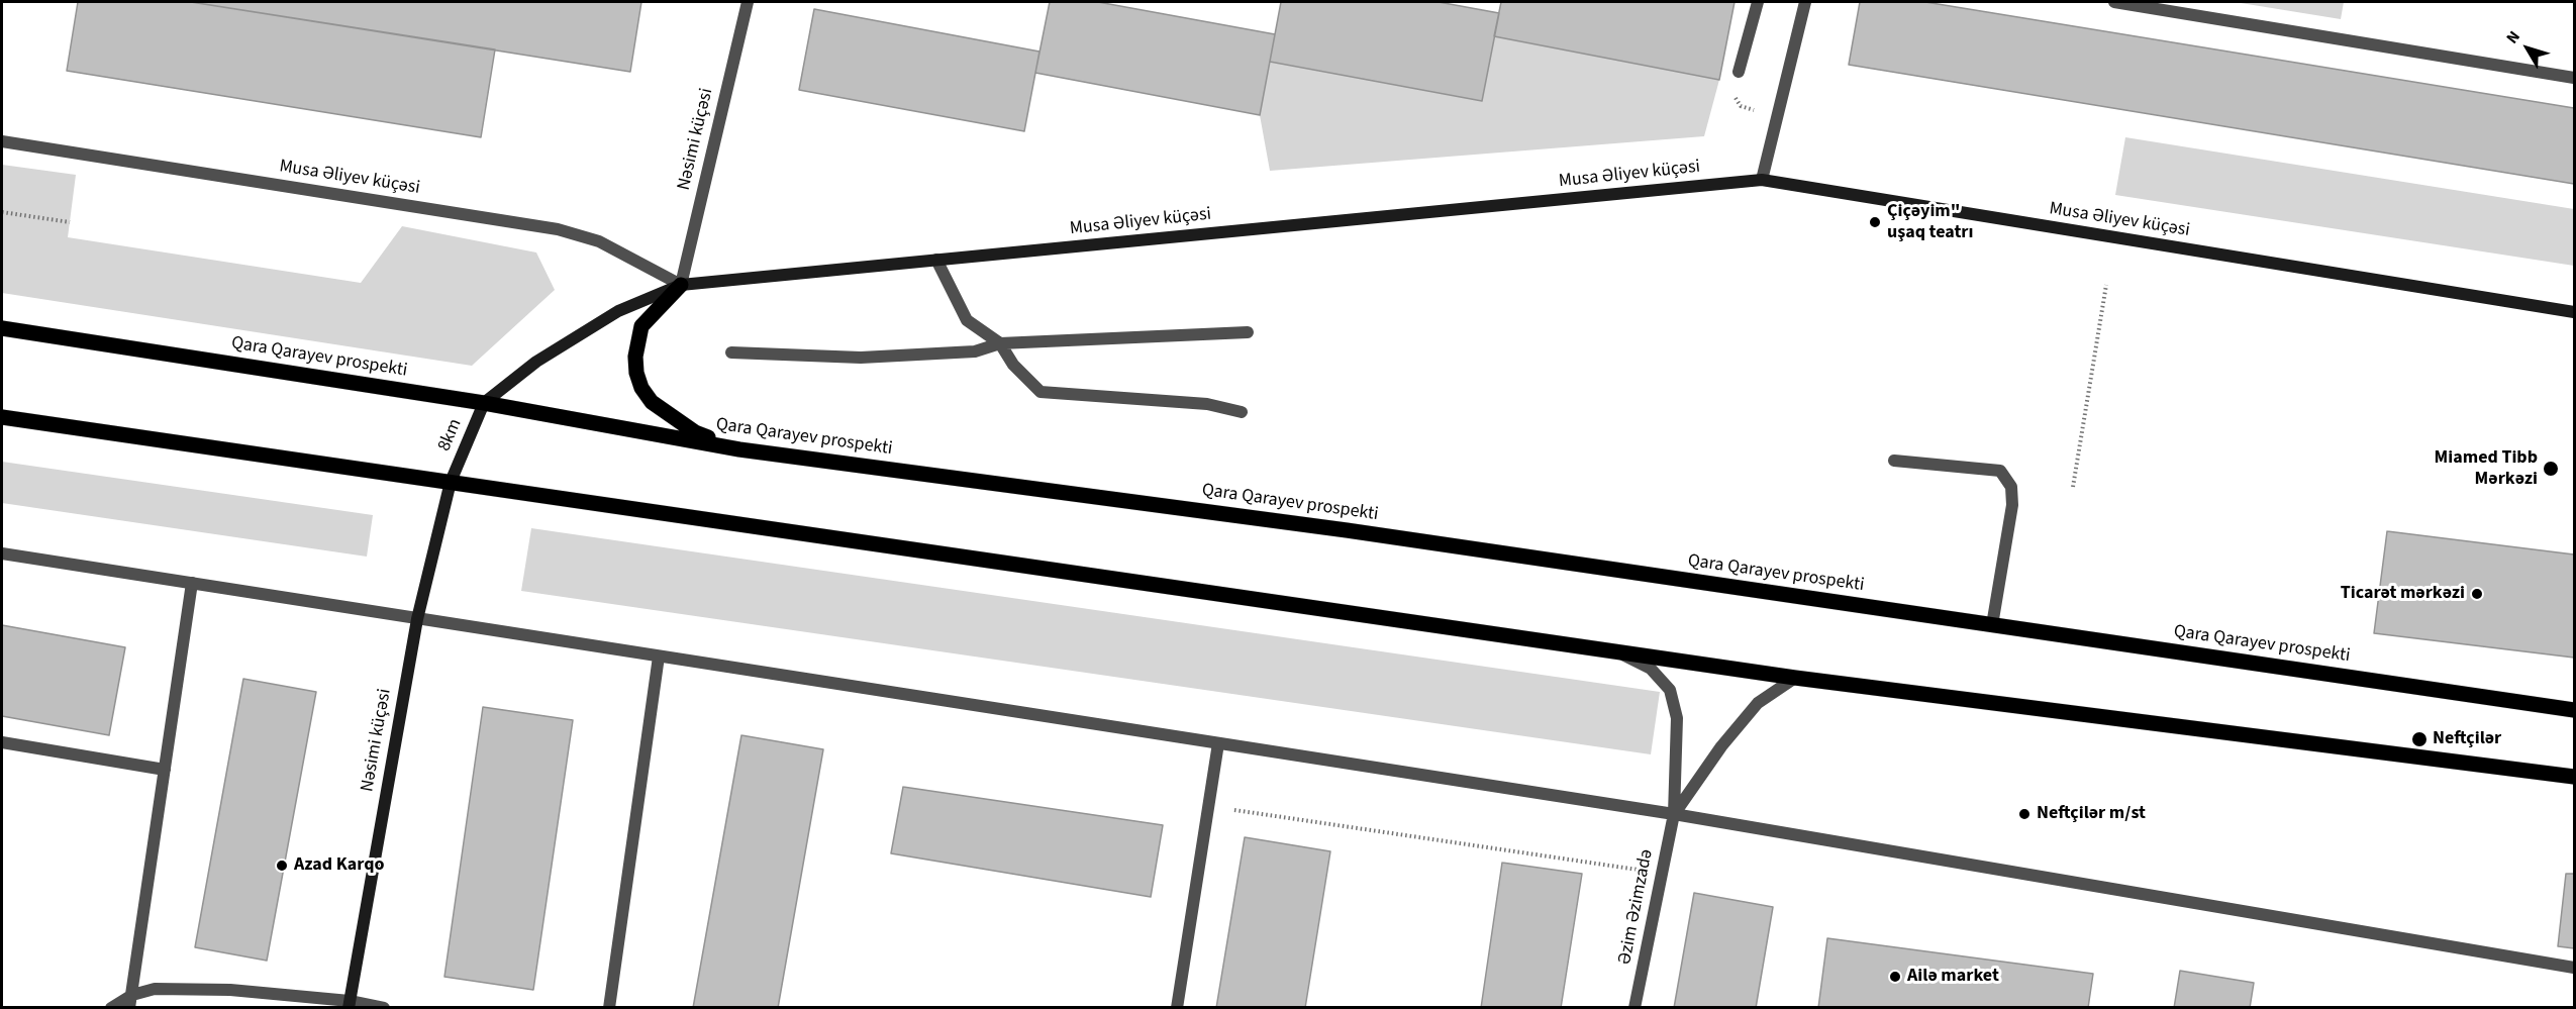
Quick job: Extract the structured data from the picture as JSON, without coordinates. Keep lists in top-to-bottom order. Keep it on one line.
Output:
{"streets":{"main road":["Qara Qarayev prospekti"],"street":["Nəsimi küçəsi","Musa Əliyev küçəsi","8km","Əzim Əzimzadə"]},"crossings":[["Nəsimi küçəsi","Musa Əliyev küçəsi"],["Nəsimi küçəsi","8km"],["Musa Əliyev küçəsi","Qara Qarayev prospekti"],["Musa Əliyev küçəsi","8km"],["Qara Qarayev prospekti","8km"]],"places":["Çiçəyim\" uşaq teatrı","Miamed Tibb Mərkəzi","Ticarət mərkəzi","Neftçilər","Neftçilər m/st","Azad Karqo","Ailə market"],"north":"top left"}
